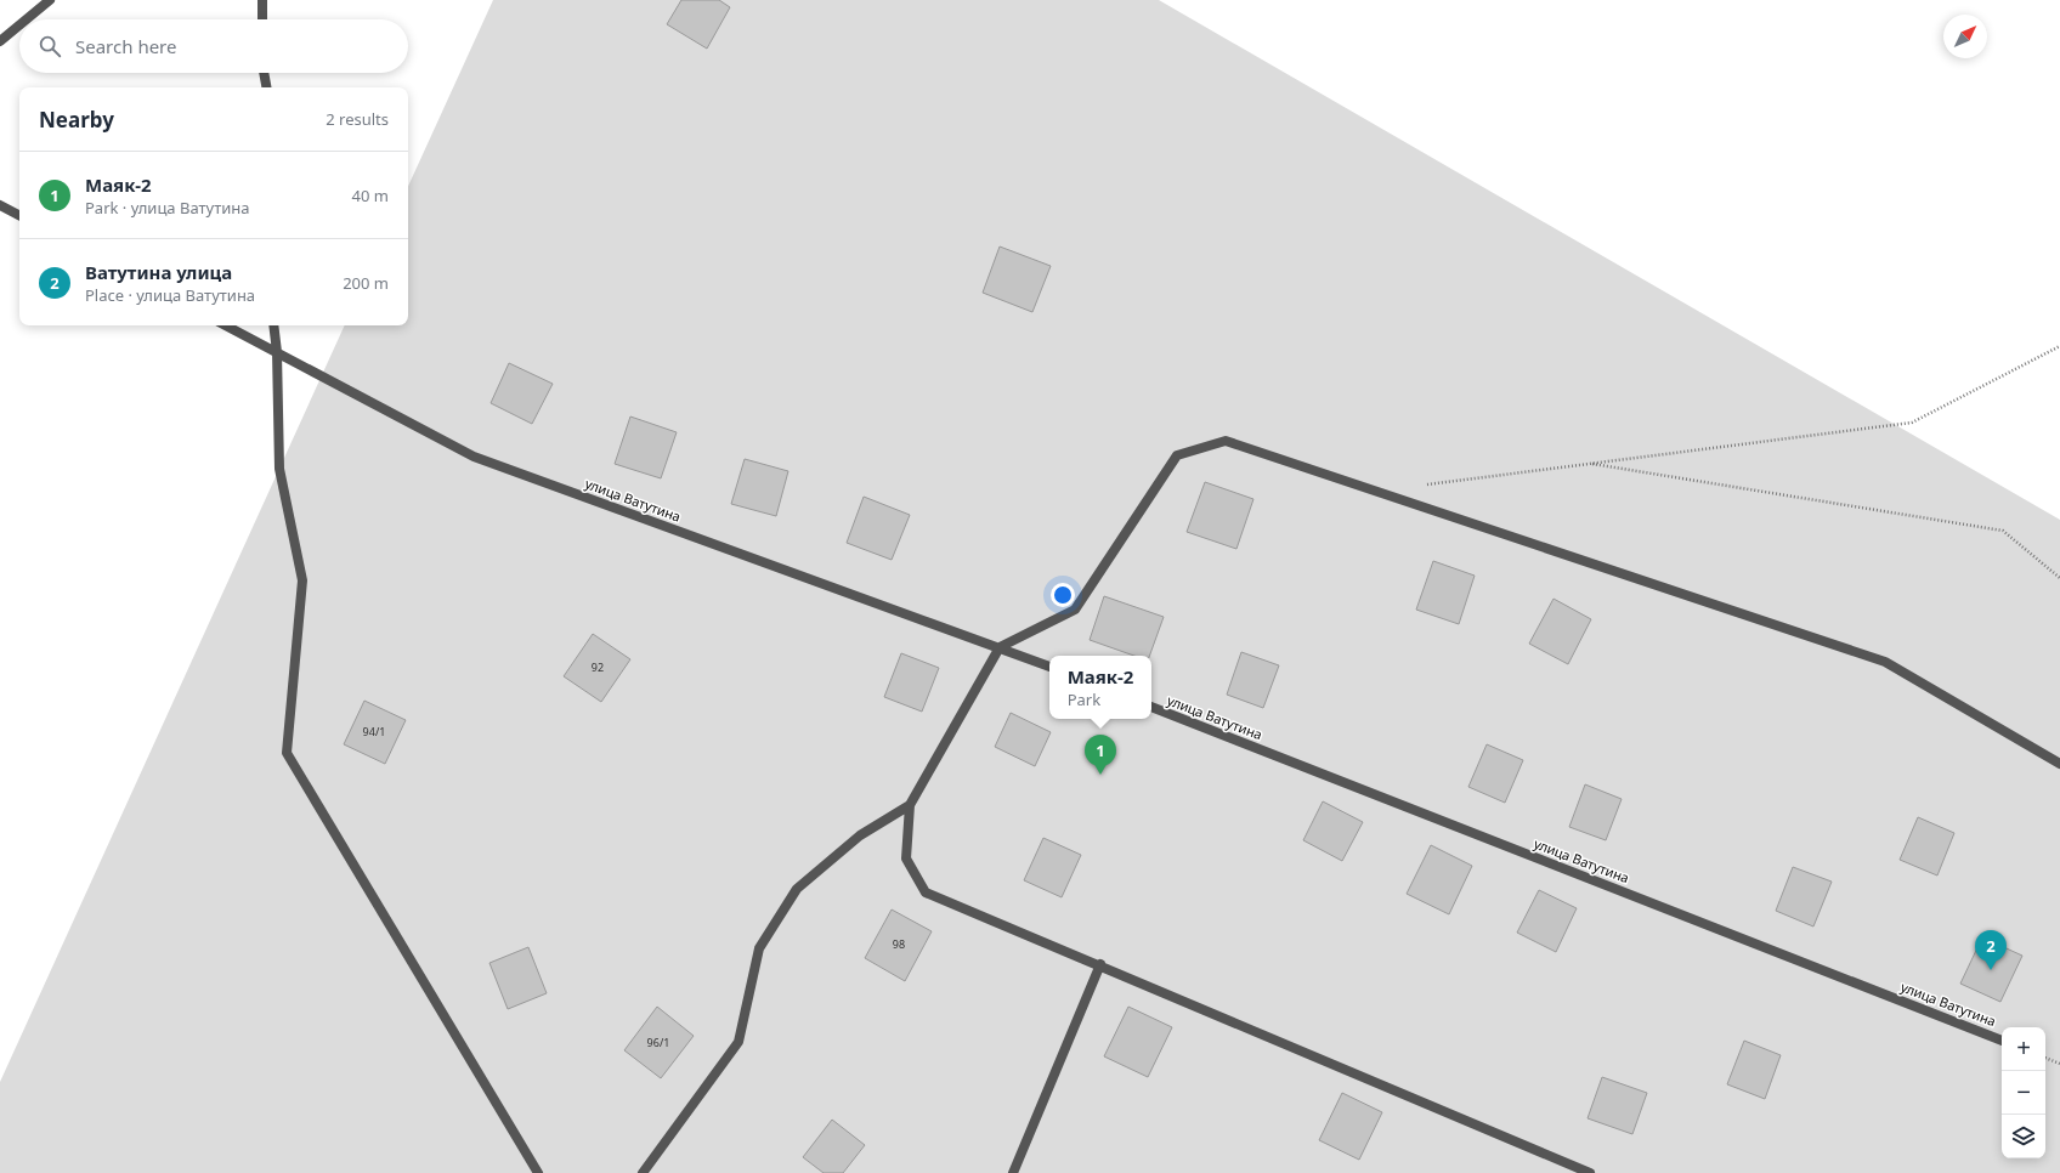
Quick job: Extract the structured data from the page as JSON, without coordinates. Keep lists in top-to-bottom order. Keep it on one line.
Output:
{"streets":{"street":["улица Ватутина"]},"house_numbers":["92","94/1","98","96/1"],"north":"top right","page":{"search":"Search here","heading":["Nearby","2 results"],"list":[{"mark":"1","name":"Маяк-2","note":"Park · улица Ватутина","value":"40 m"},{"mark":"2","name":"Ватутина улица","note":"Place · улица Ватутина","value":"200 m"}],"popup":["Маяк-2","Park"],"pins":["1","2"],"map_buttons":["+","−"]}}
